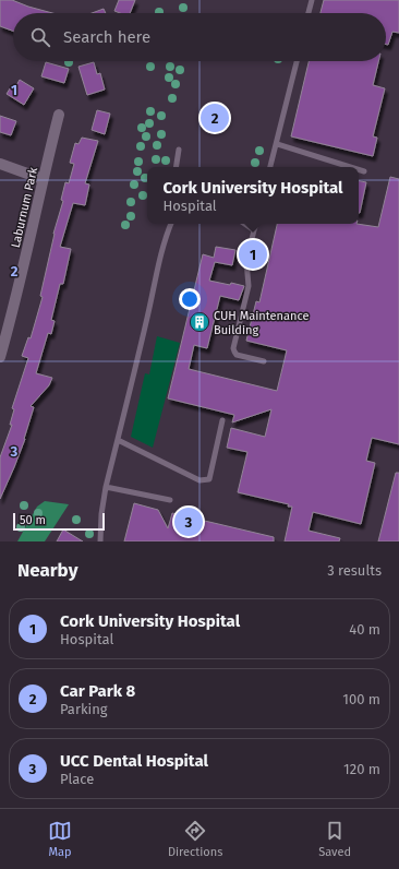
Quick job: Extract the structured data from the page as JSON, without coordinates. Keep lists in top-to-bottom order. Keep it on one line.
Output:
{"streets":{"street":["Laburnum Park"]},"places":{"building":["CUH Maintenance Building"]},"scale_bar":"50 m","page":{"search":"Search here","pins":["2","1","3"],"popup":["Cork University Hospital","Hospital"],"scale":"50 m","heading":["Nearby","3 results"],"list":[{"mark":"1","name":"Cork University Hospital","note":"Hospital","value":"40 m"},{"mark":"2","name":"Car Park 8","note":"Parking","value":"100 m"},{"mark":"3","name":"UCC Dental Hospital","note":"Place","value":"120 m"}],"nav":["Map","Directions","Saved"]},"grid":{"rows":["1","2","3"]}}
